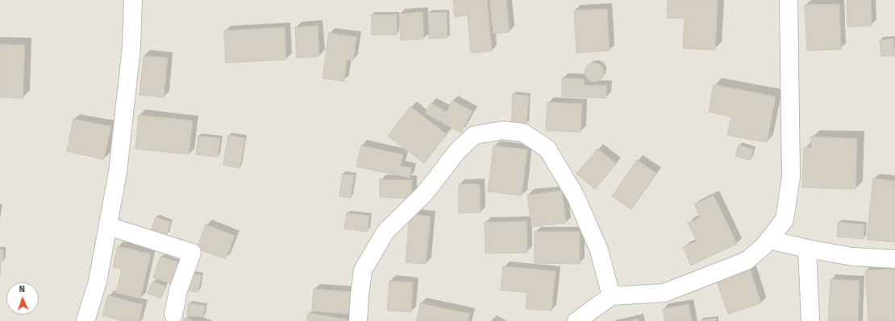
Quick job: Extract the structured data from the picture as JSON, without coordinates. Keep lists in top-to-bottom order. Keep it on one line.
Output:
{"north":"top"}
